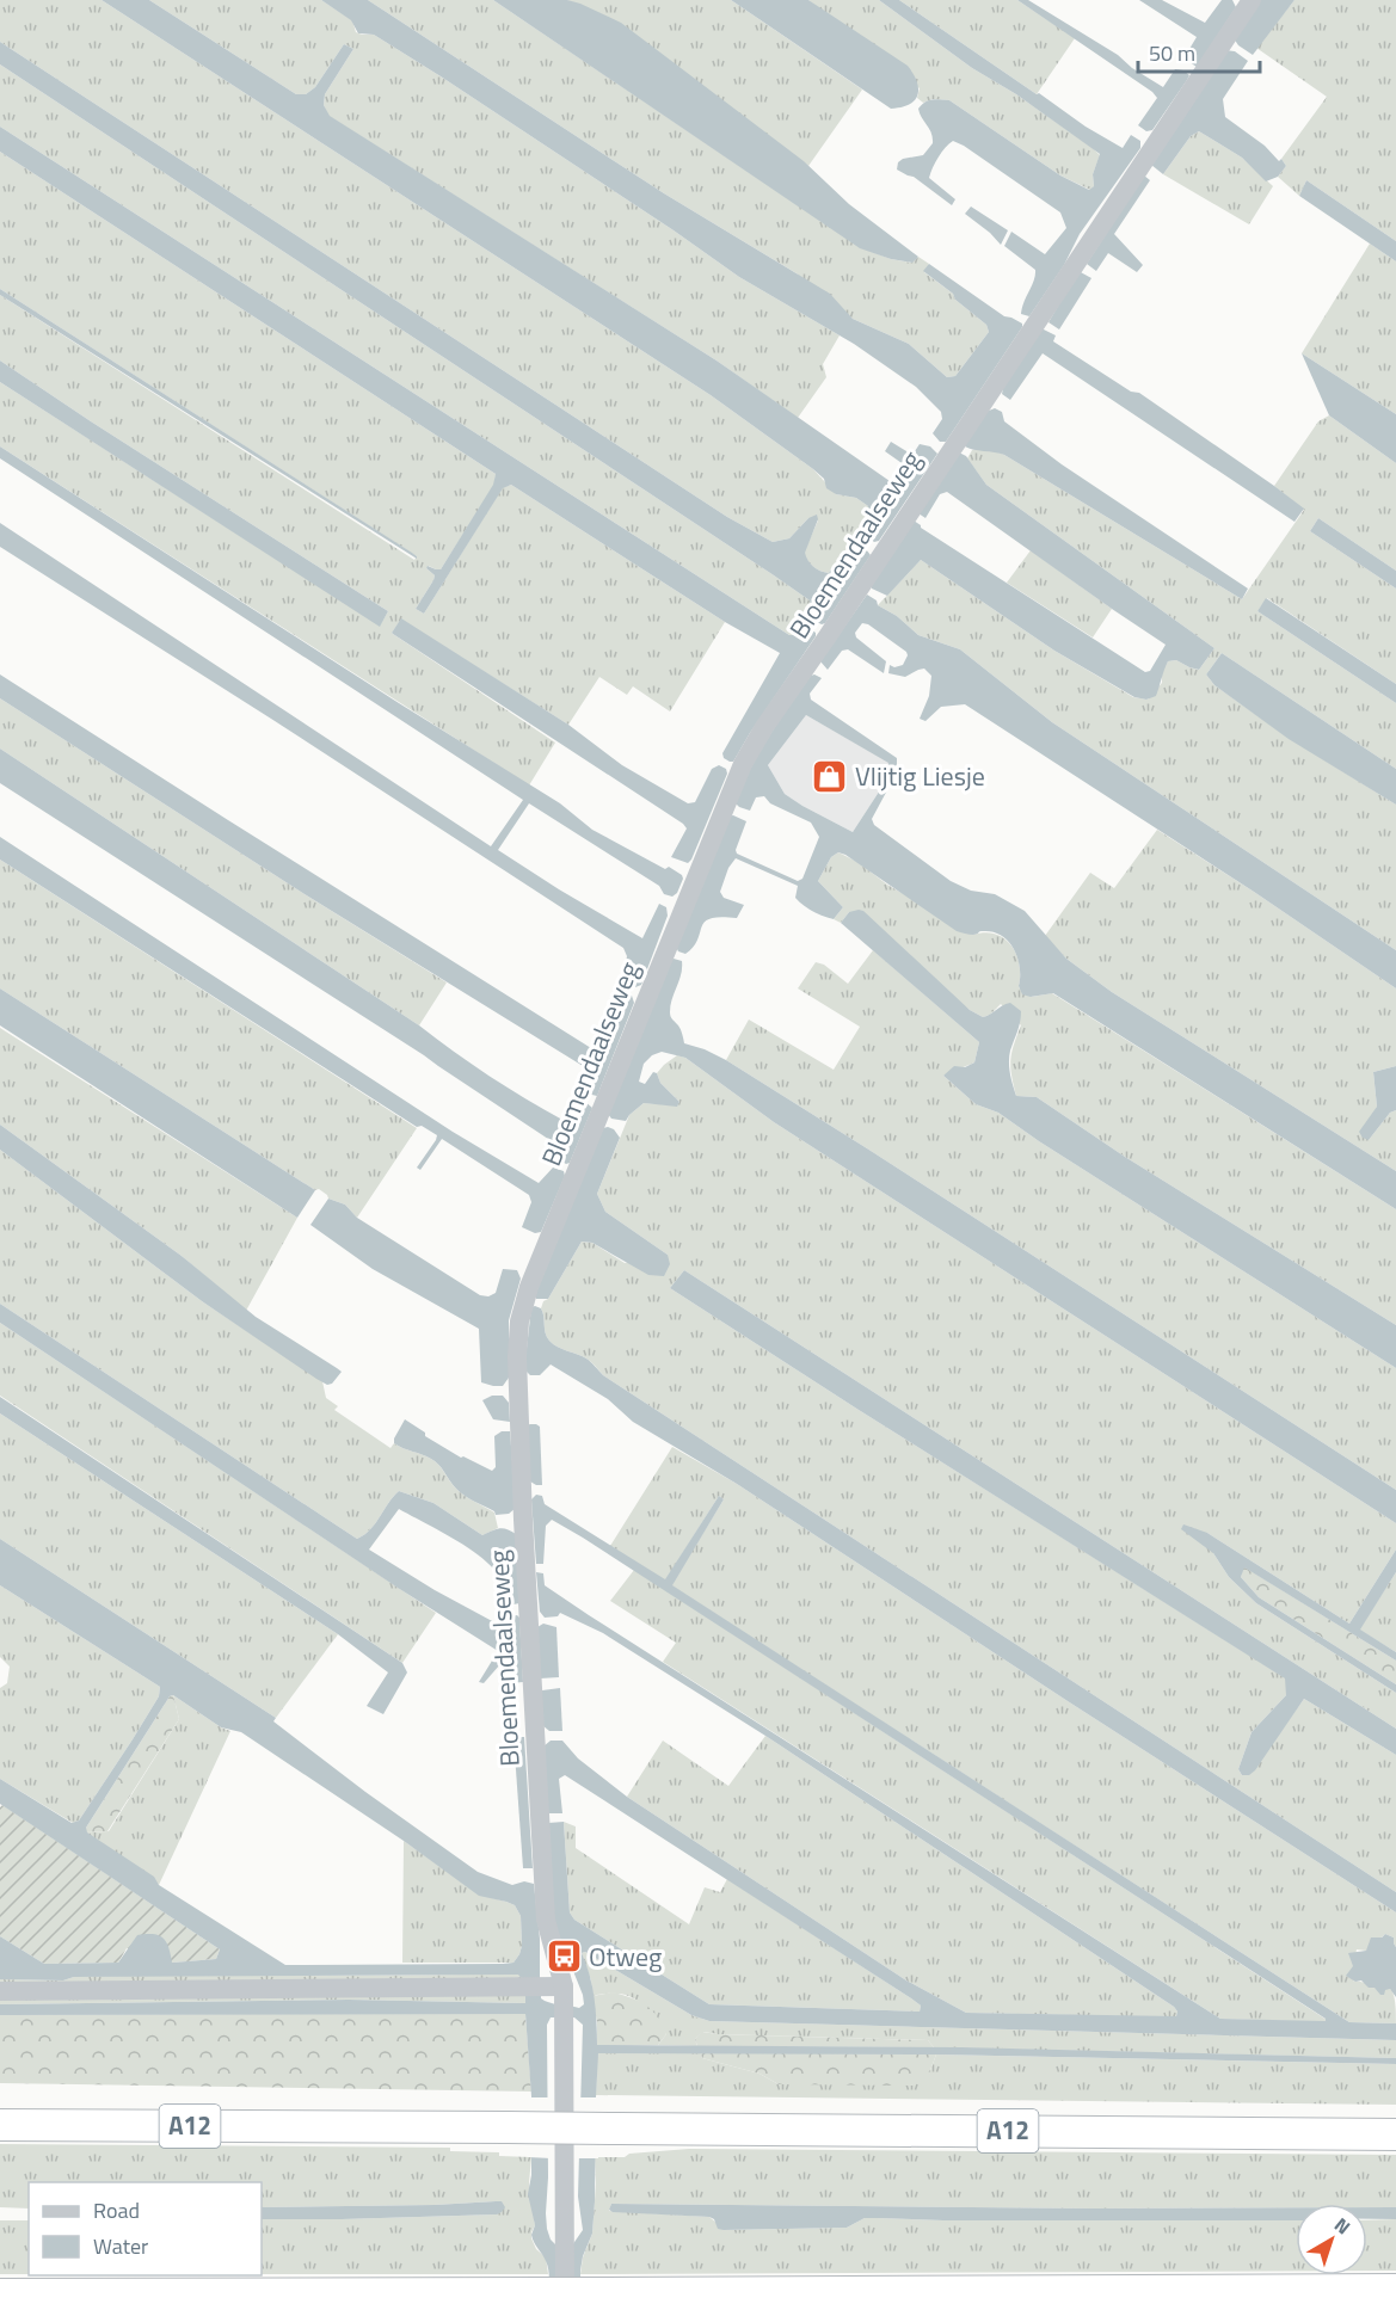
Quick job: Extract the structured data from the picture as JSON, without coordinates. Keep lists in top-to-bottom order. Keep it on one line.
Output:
{"streets":{"highway":["A12"],"street":["Bloemendaalseweg"]},"places":{"shop":["Vlijtig Liesje"],"bus stop":["Otweg"]},"legend":["Road","Water"],"scale_bar":"50 m","north":"top right"}
